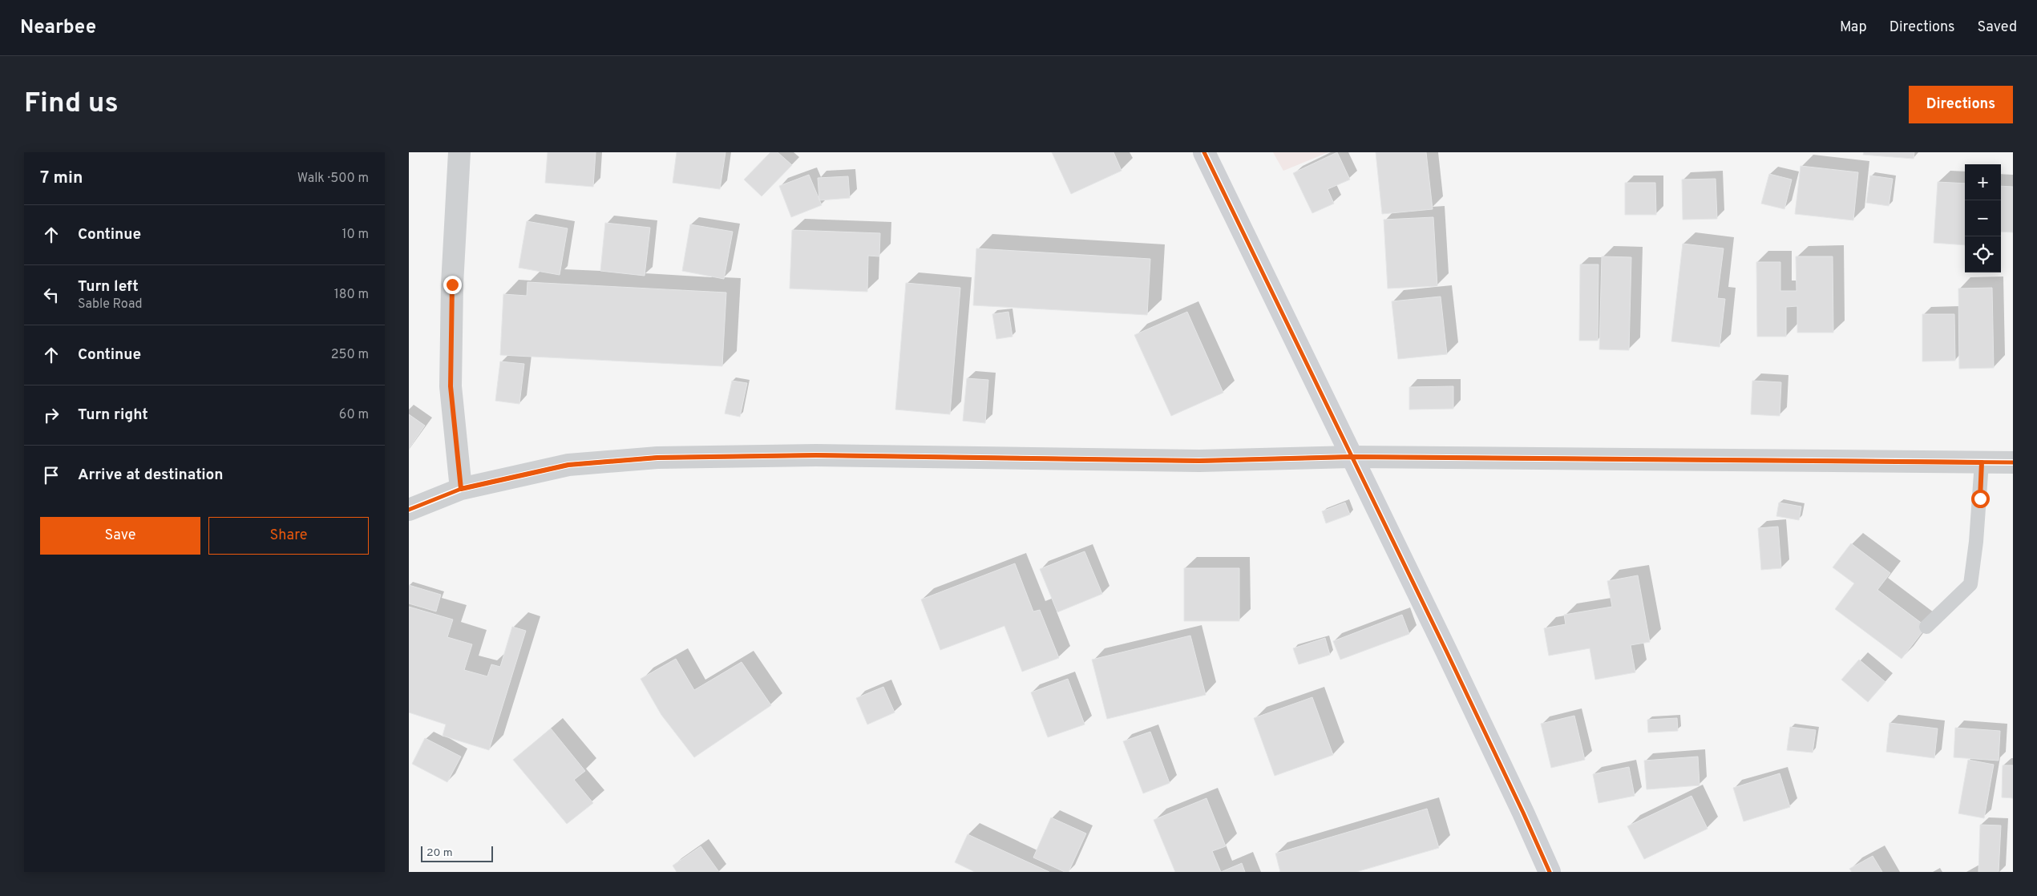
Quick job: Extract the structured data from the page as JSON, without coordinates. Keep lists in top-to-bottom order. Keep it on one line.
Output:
{"scale_bar":"20 m","page":{"header":"Nearbee","nav":["Map","Directions","Saved"],"buttons":["Directions",["Save","Share"]],"title":"Find us","heading":["7 min","Walk · 500 m"],"map_buttons":["+","−"],"list":[["Continue","10 m"],["Turn left","Sable Road","180 m"],["Continue","250 m"],["Turn right","60 m"],"Arrive at destination"],"scale":"20 m"}}
